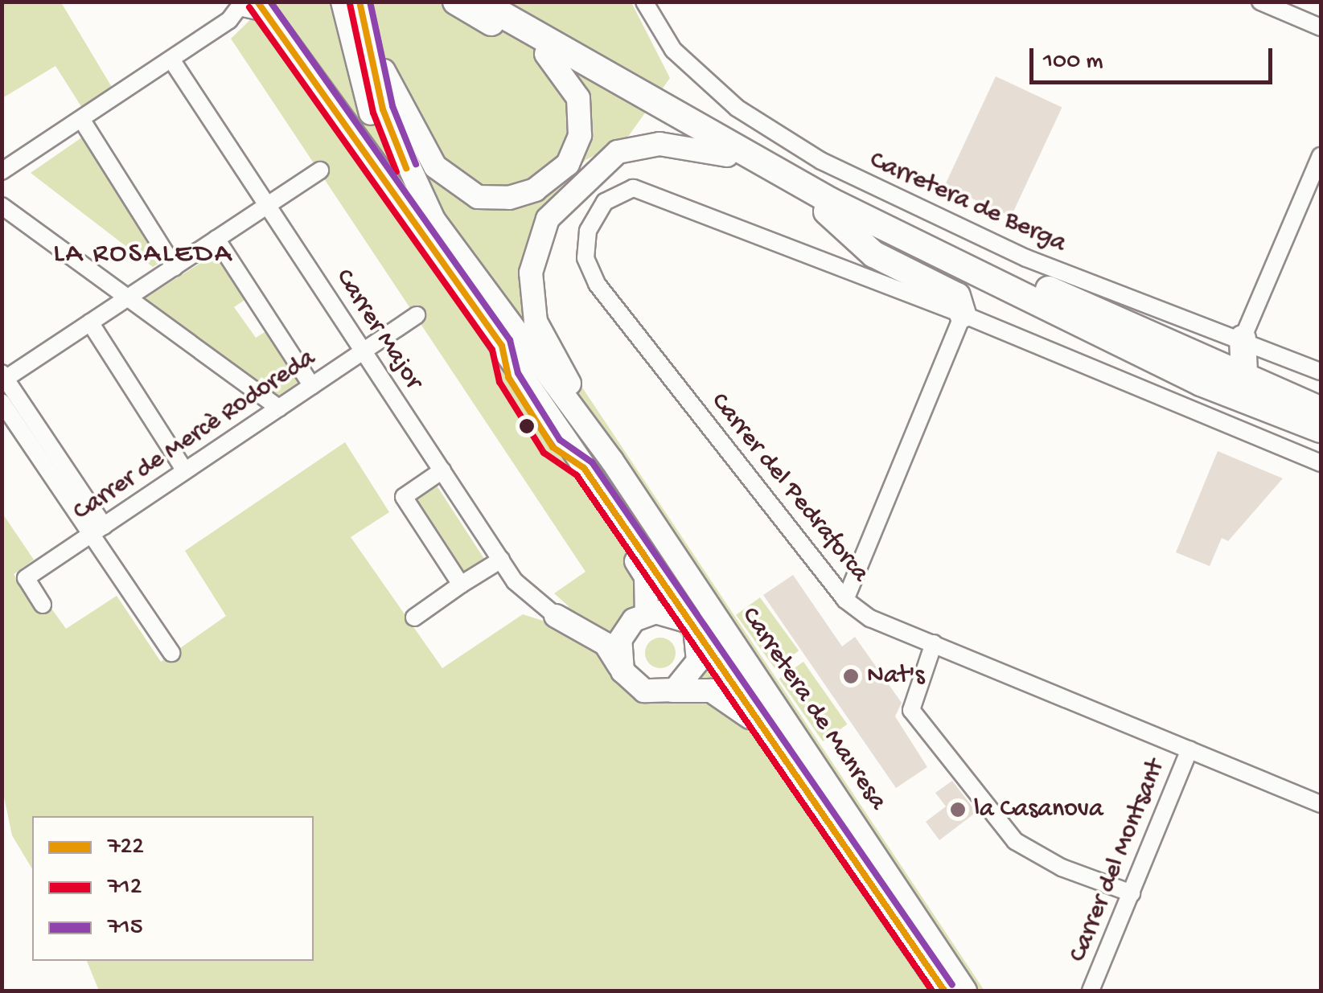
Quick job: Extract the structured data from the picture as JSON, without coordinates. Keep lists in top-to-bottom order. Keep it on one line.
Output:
{"streets":{"main road":["Carretera de Manresa"],"street":["Carretera de Berga","Carrer Major","Carrer de Mercè Rodoreda","Carrer del Pedraforca","Carrer del Montsant"]},"crossings":[["Carrer Major","Carrer de Mercè Rodoreda"],["Carrer del Pedraforca","Carrer del Montsant"]],"districts":["LA ROSALEDA"],"places":["Nat's","la Casanova"],"lines":["transit line 722","transit line 715","transit line 712"],"legend":["722","712","715"],"scale_bar":"100 m"}
